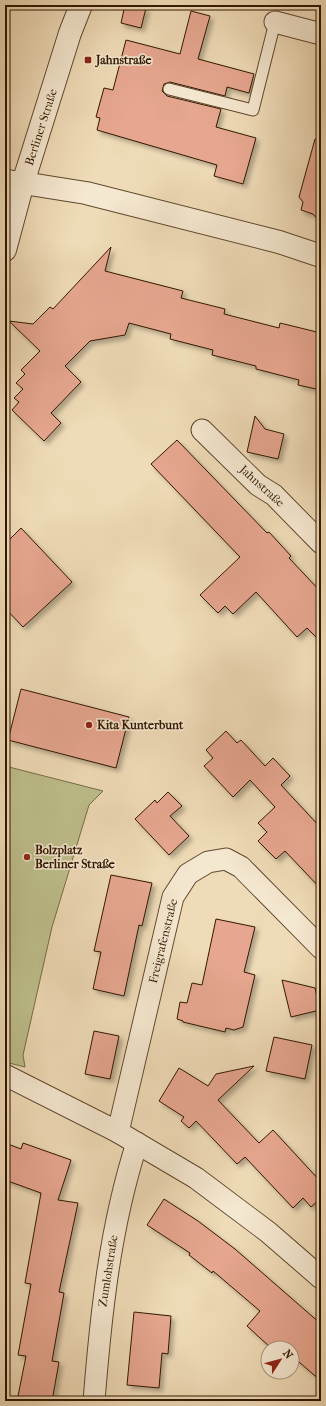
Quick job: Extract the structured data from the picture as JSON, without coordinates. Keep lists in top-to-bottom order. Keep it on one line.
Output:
{"streets":{"street":["Berliner Straße","Jahnstraße","Freigrafenstraße","Zumlohstraße"]},"places":{"transit":["Jahnstraße"],"other":["Kita Kunterbunt","Bolzplatz Berliner Straße"]},"north":"top right"}
